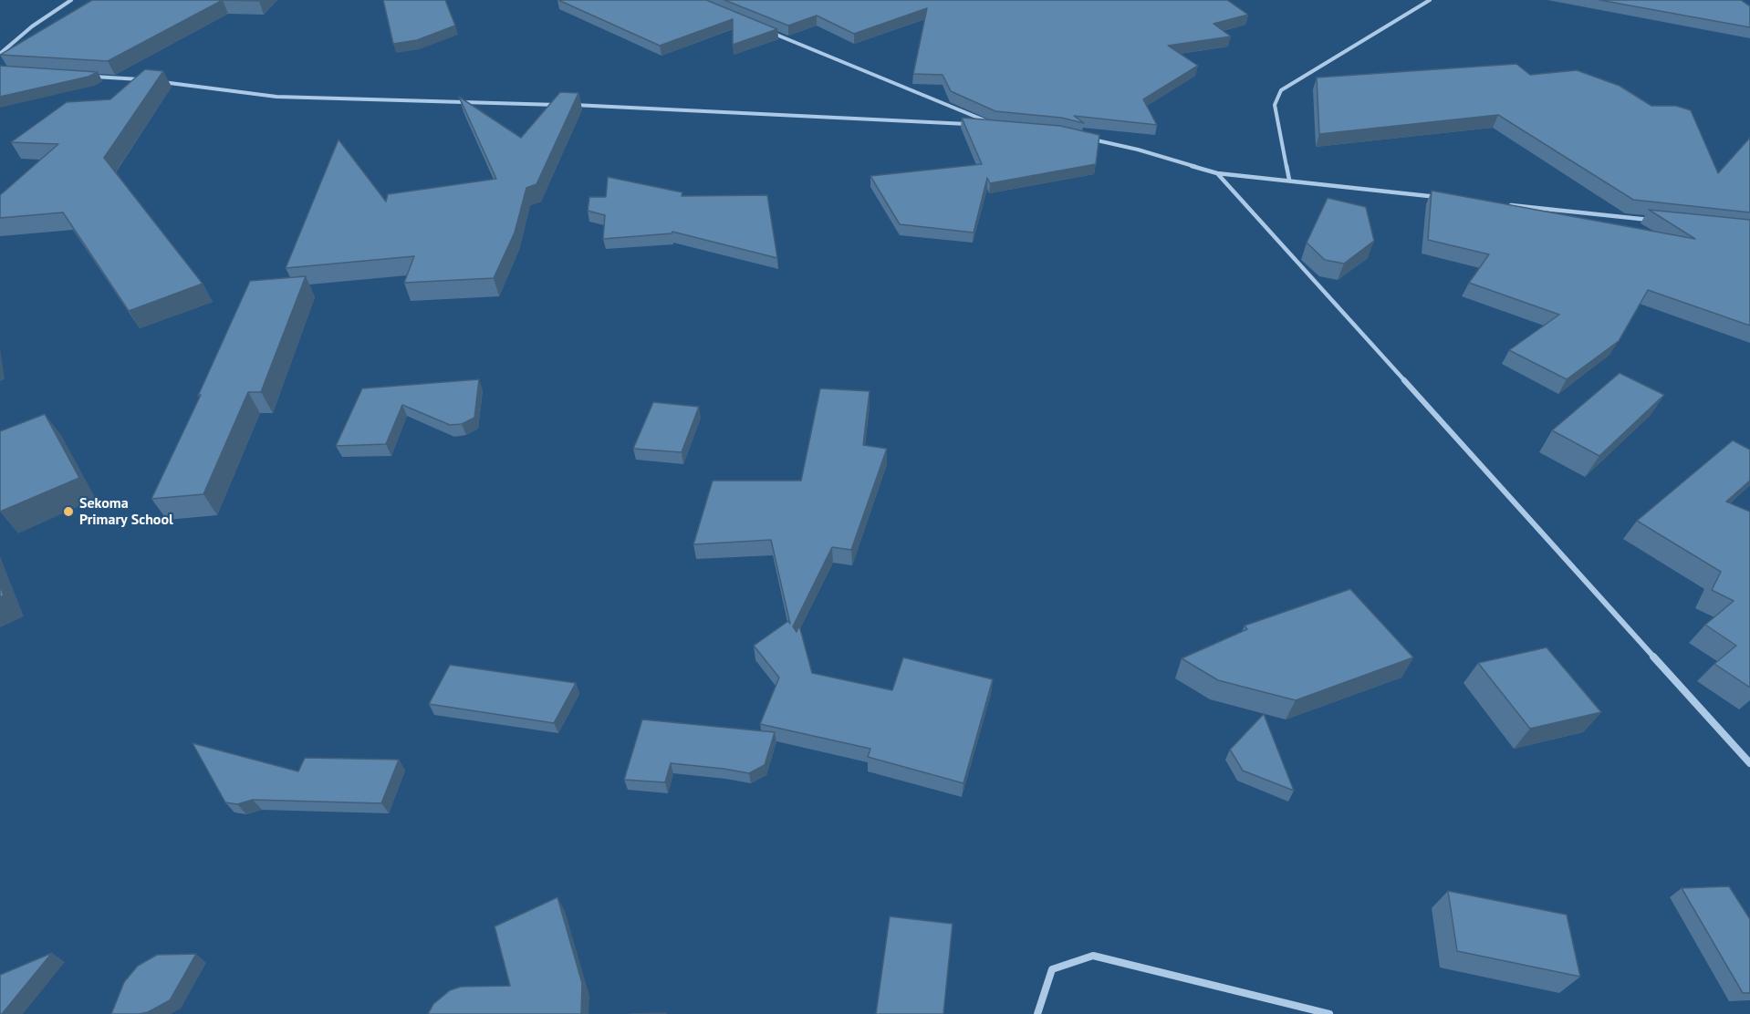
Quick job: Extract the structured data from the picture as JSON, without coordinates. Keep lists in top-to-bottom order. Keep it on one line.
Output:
{"places":["Sekoma Primary School"]}
